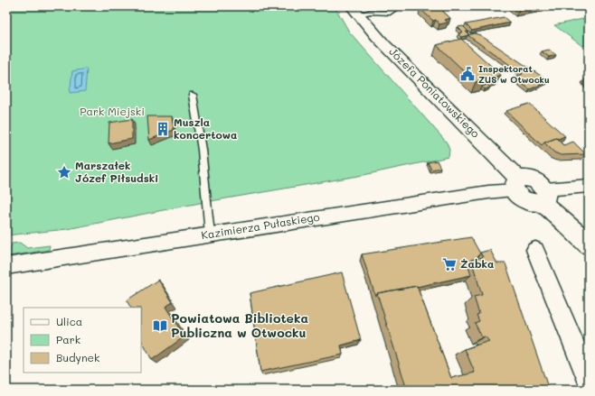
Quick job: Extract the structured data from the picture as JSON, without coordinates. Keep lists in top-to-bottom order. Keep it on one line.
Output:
{"streets":{"street":["Józefa Poniatowskiego","Kazimierza Pułaskiego"]},"crossings":[["Józefa Poniatowskiego","Kazimierza Pułaskiego"]],"parks":["Park Miejski"],"places":{"public building":["Inspektorat ZUS w Otwocku"],"building":["Muszla koncertowa"],"place":["Marszałek Józef Piłsudski"],"supermarket":["Żabka"],"library":["Powiatowa Biblioteka Publiczna w Otwocku"]},"legend":["Ulica","Park","Budynek"]}
